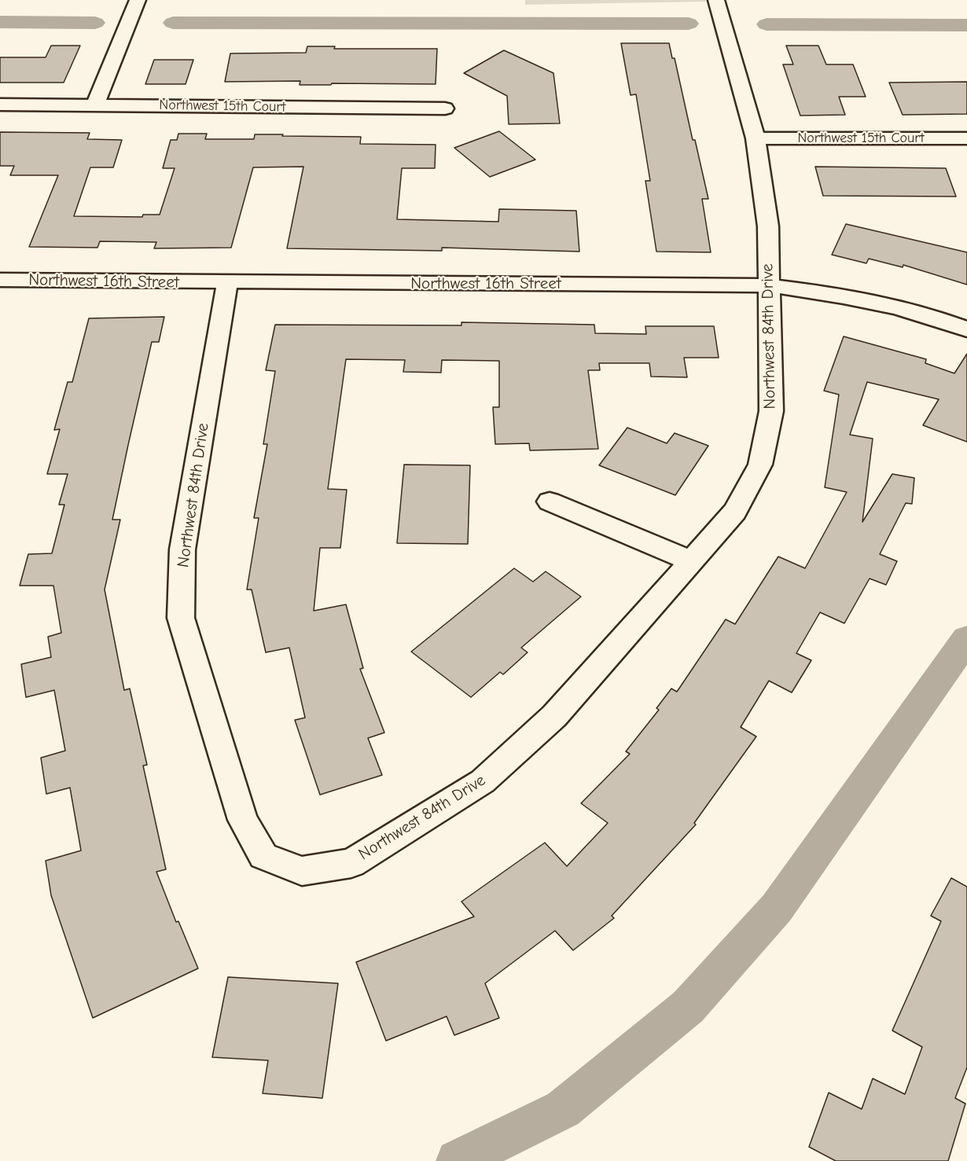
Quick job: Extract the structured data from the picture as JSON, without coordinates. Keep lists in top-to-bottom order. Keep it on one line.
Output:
{"streets":{"street":["Northwest 15th Court","Northwest 16th Street","Northwest 84th Drive"]},"crossings":[["Northwest 15th Court","Northwest 84th Drive"],["Northwest 16th Street","Northwest 84th Drive"]]}
